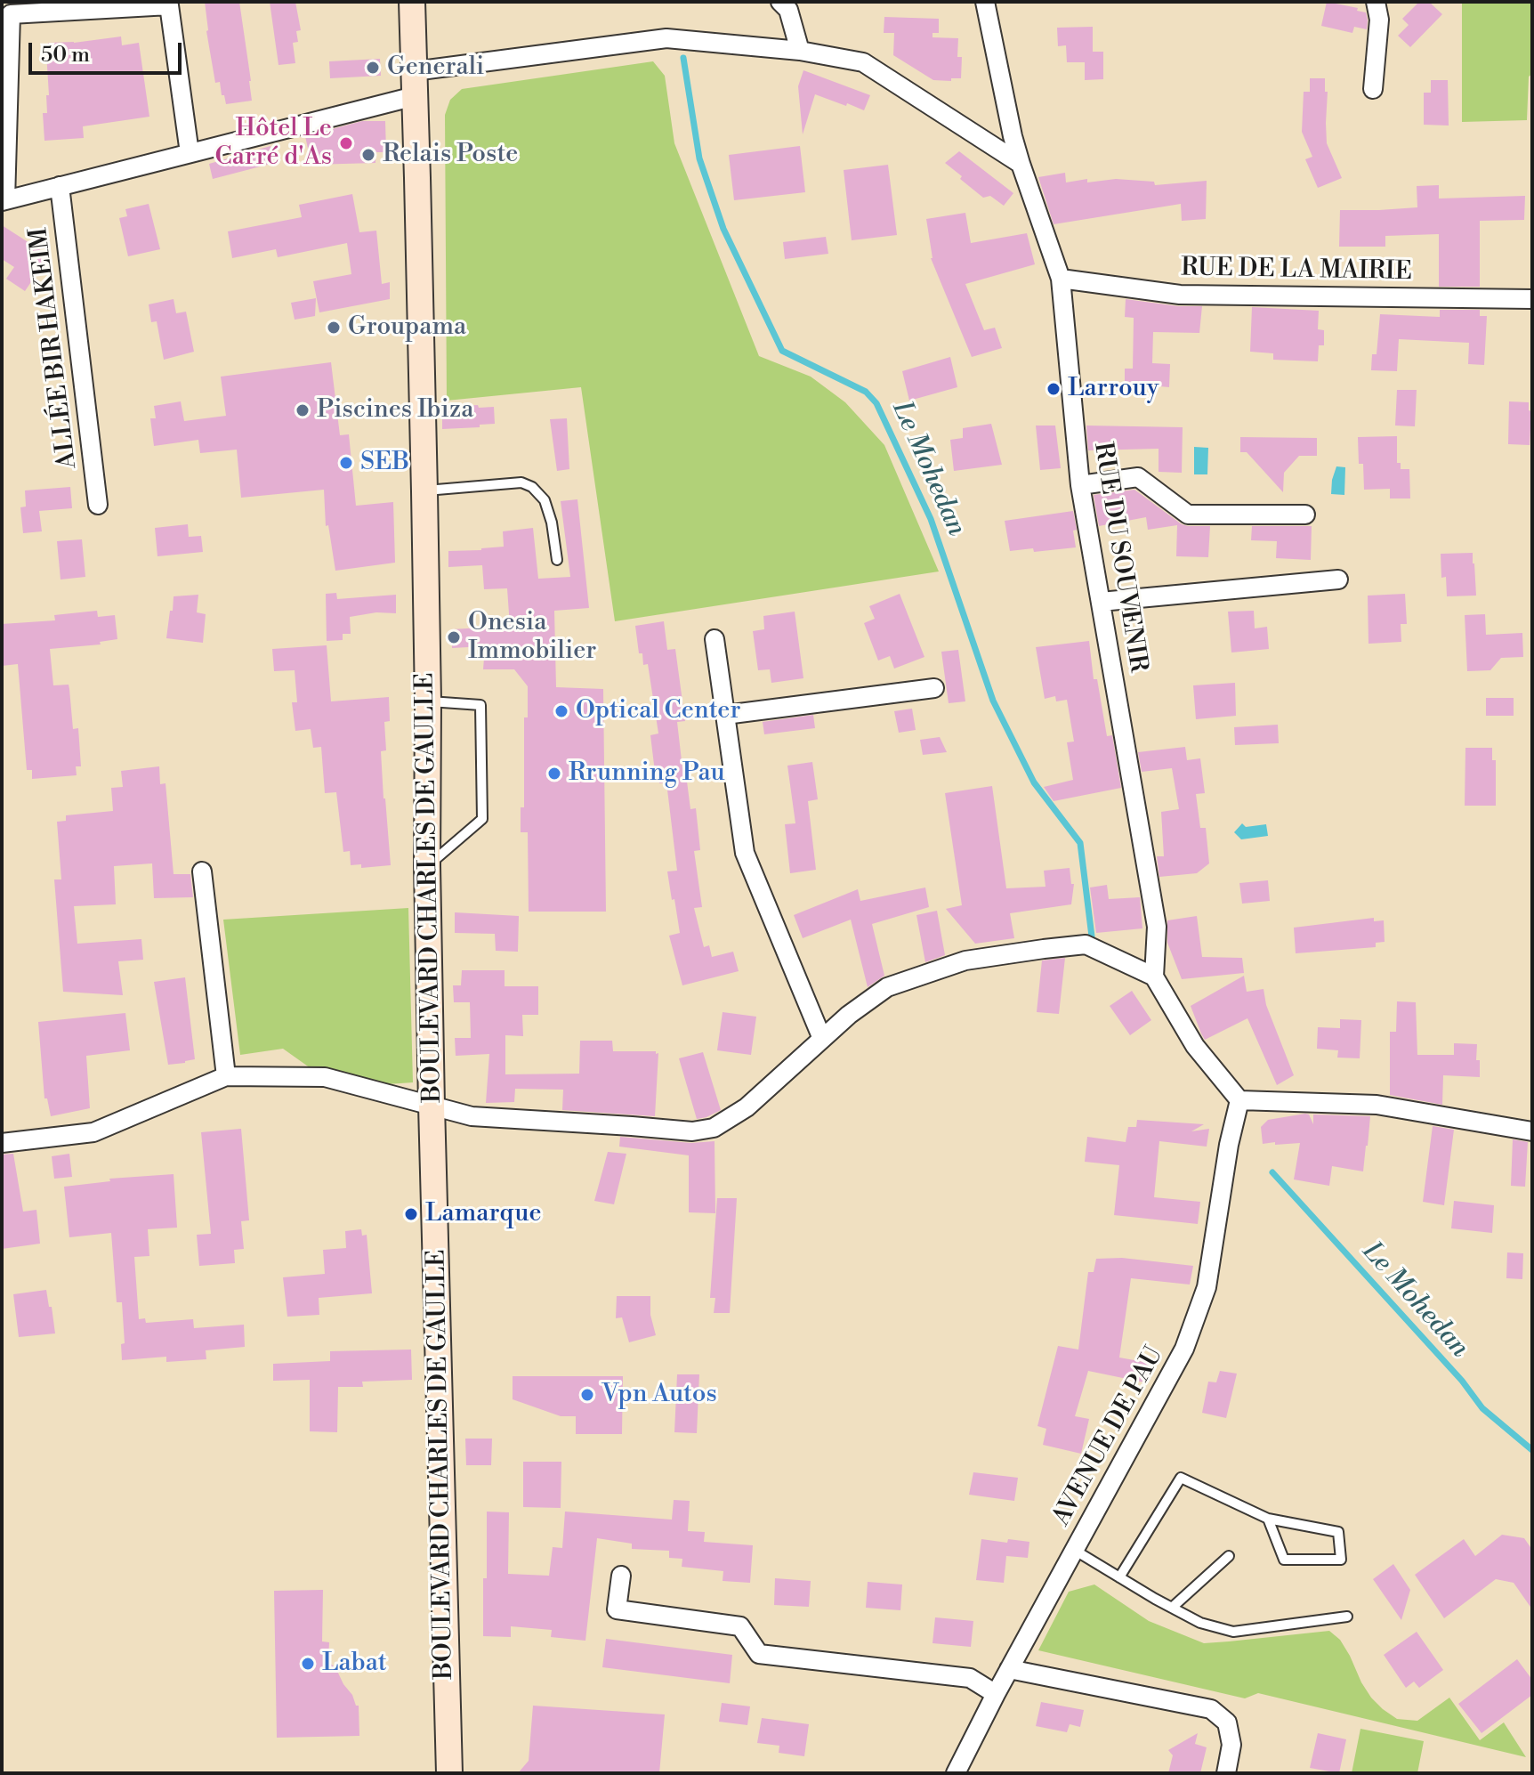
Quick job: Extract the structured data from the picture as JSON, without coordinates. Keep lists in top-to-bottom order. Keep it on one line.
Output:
{"streets":{"main road":["BOULEVARD CHARLES DE GAULLE"],"street":["RUE DE LA MAIRIE","ALLÉE BIR HAKEIM","RUE DU SOUVENIR","AVENUE DE PAU"]},"crossings":[["RUE DE LA MAIRIE","RUE DU SOUVENIR"]],"water":["Le Mohedan"],"places":["Generali","Hôtel Le Carré d'As","Relais Poste","Groupama","Larrouy","Piscines Ibiza","SEB","Onesia Immobilier","Optical Center","Rrunning Pau","Lamarque","Vpn Autos","Labat"],"scale_bar":"50 m"}
